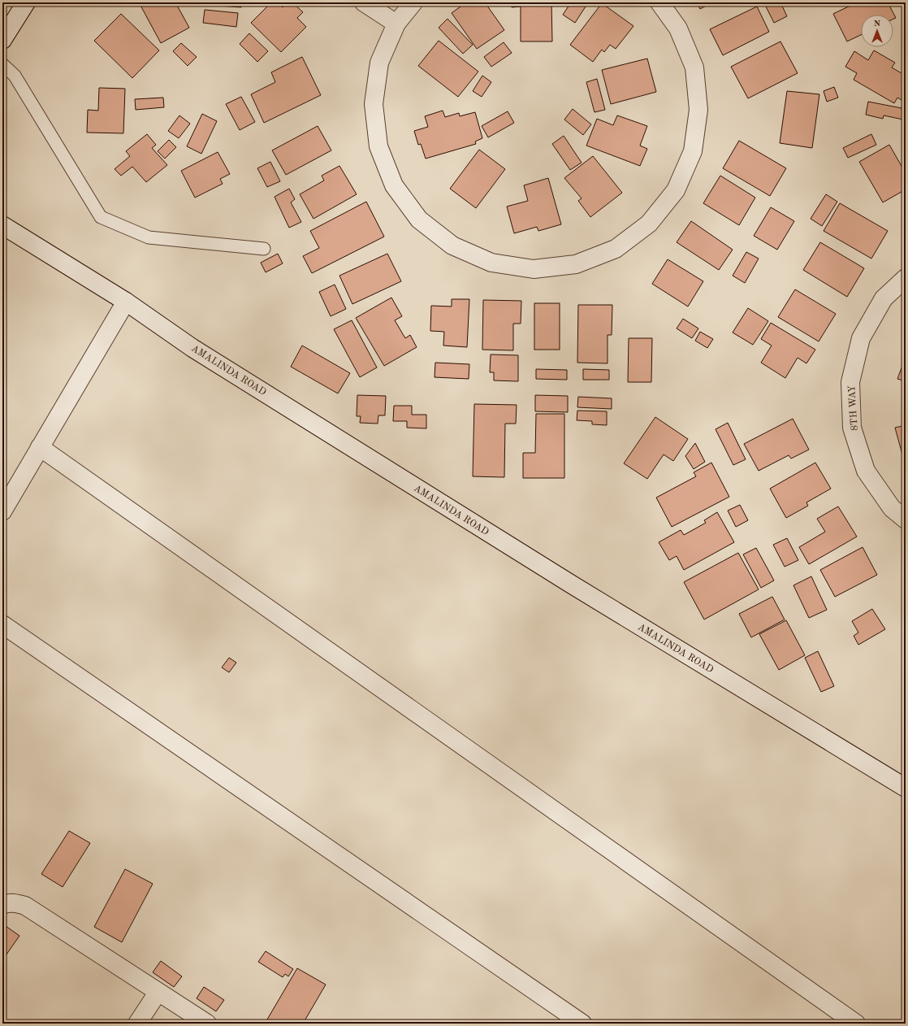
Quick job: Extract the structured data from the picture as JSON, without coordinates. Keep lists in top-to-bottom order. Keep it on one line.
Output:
{"streets":{"street":["AMALINDA ROAD","8TH WAY"]},"north":"top"}
